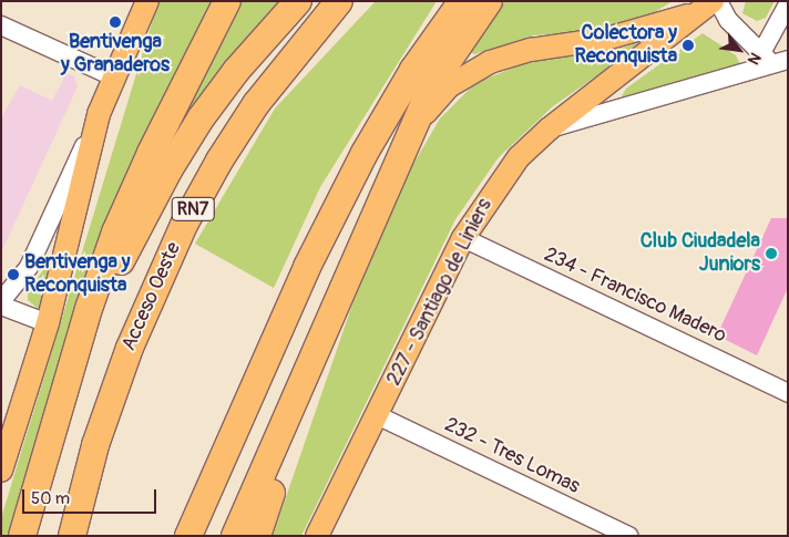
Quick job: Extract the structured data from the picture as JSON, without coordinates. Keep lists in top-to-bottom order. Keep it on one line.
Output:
{"streets":{"highway":["RN7","Acceso Oeste"],"main road":["227 - Santiago de Liniers"],"street":["234 - Francisco Madero","232 - Tres Lomas"]},"crossings":[["227 - Santiago de Liniers","234 - Francisco Madero"],["227 - Santiago de Liniers","232 - Tres Lomas"]],"places":["Bentivenga y Granaderos","Colectora y Reconquista","Club Ciudadela Juniors","Bentivenga y Reconquista"],"scale_bar":"50 m","north":"bottom right"}
